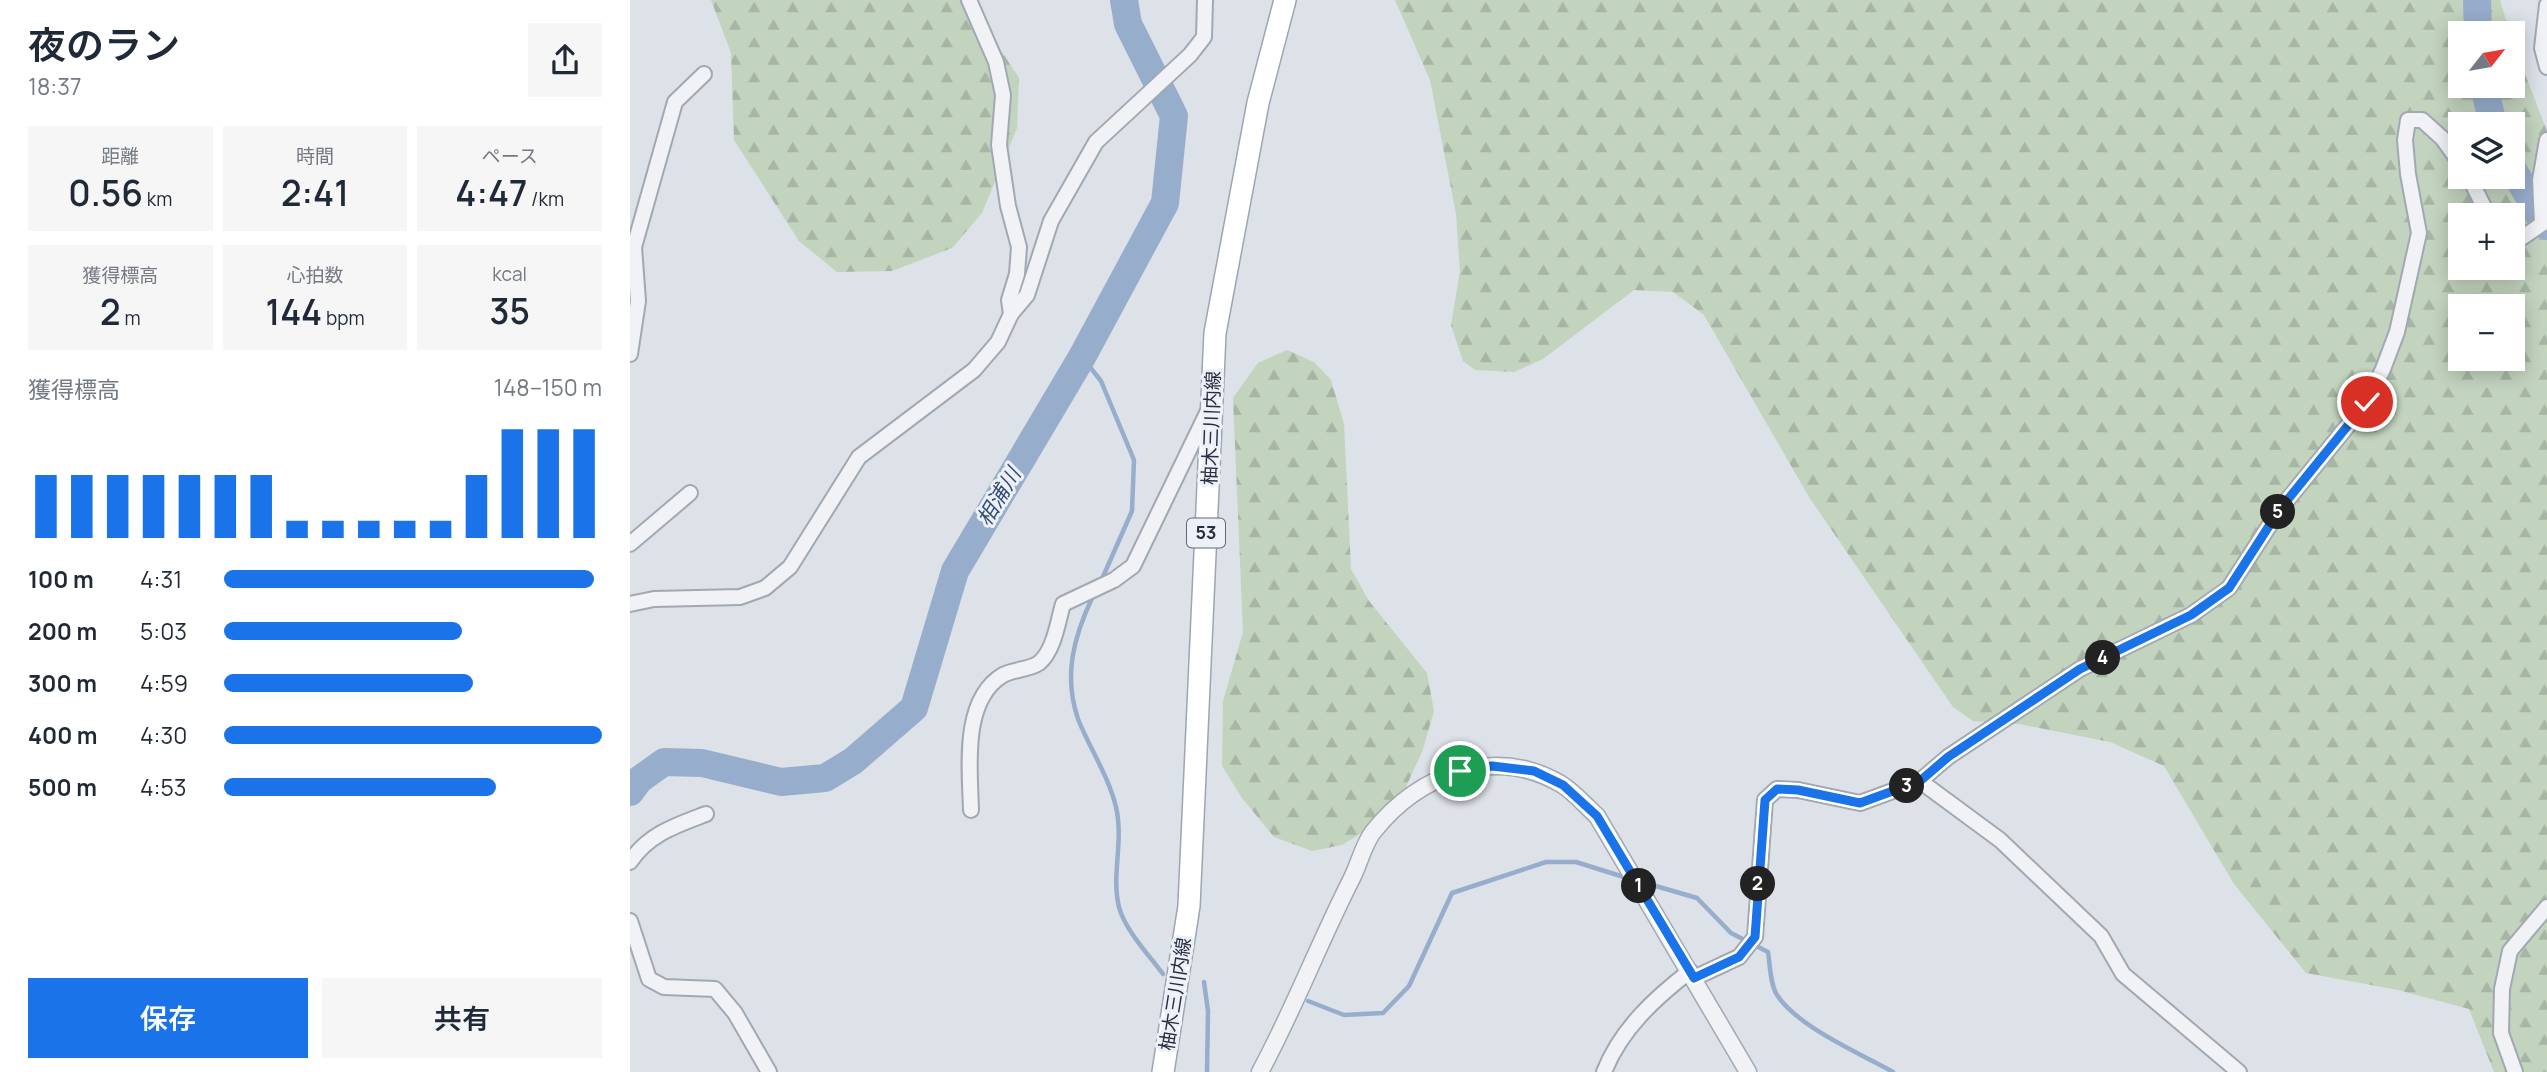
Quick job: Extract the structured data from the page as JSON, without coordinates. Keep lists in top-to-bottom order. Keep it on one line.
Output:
{"streets":{"main road":["柚木三川内線","53"]},"water":["相浦川"],"north":"top right","page":{"heading":["夜のラン","18:37"],"map_buttons":["+","−"],"stats":[["距離","0.56 km"],["時間","2:41"],["ペース","4:47 /km"],["獲得標高","2 m"],["心拍数","144 bpm"],["kcal","35"]],"chart":["獲得標高","148–150 m"],"pins":["5","4","3","2","1"],"list":[{"name":"100 m","note":"4:31"},{"name":"200 m","note":"5:03"},{"name":"300 m","note":"4:59"},{"name":"400 m","note":"4:30"},{"name":"500 m","note":"4:53"}],"buttons":["保存","共有"]}}
